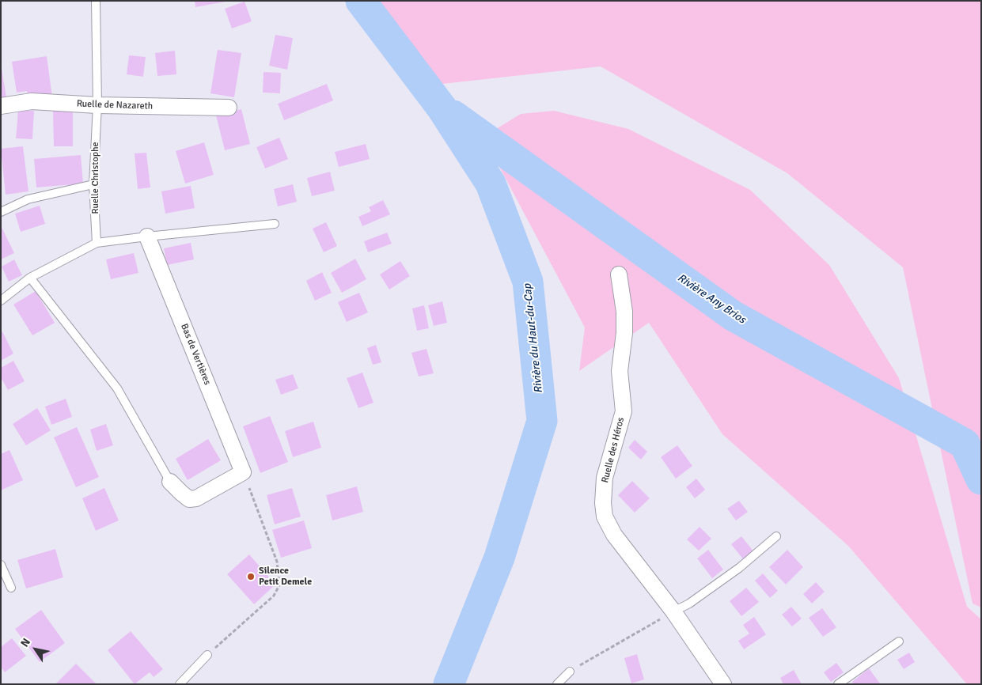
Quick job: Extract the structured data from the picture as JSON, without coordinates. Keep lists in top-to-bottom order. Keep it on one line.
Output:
{"streets":{"street":["Ruelle de Nazareth","Bas de Vertières","Ruelle des Héros"],"lane":["Ruelle Christophe"]},"crossings":[["Ruelle de Nazareth","Ruelle Christophe"]],"water":["Rivière Any Brios","Rivière du Haut-du-Cap"],"places":["Silence Petit Demele"],"north":"top left"}
